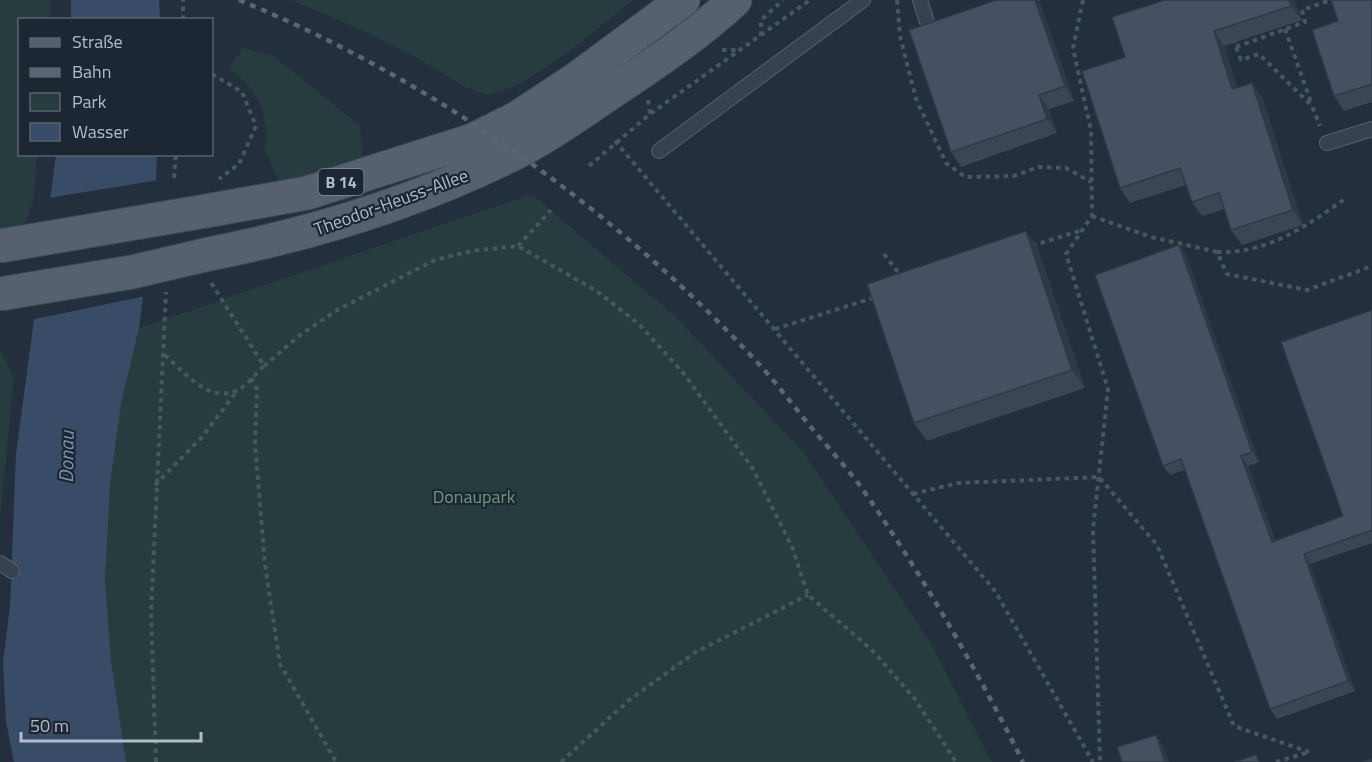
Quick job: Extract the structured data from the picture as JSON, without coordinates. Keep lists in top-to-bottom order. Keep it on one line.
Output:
{"streets":{"main road":["B 14","Theodor-Heuss-Allee"]},"water":["Donau"],"parks":["Donaupark"],"legend":["Straße","Bahn","Park","Wasser"],"scale_bar":"50 m"}
